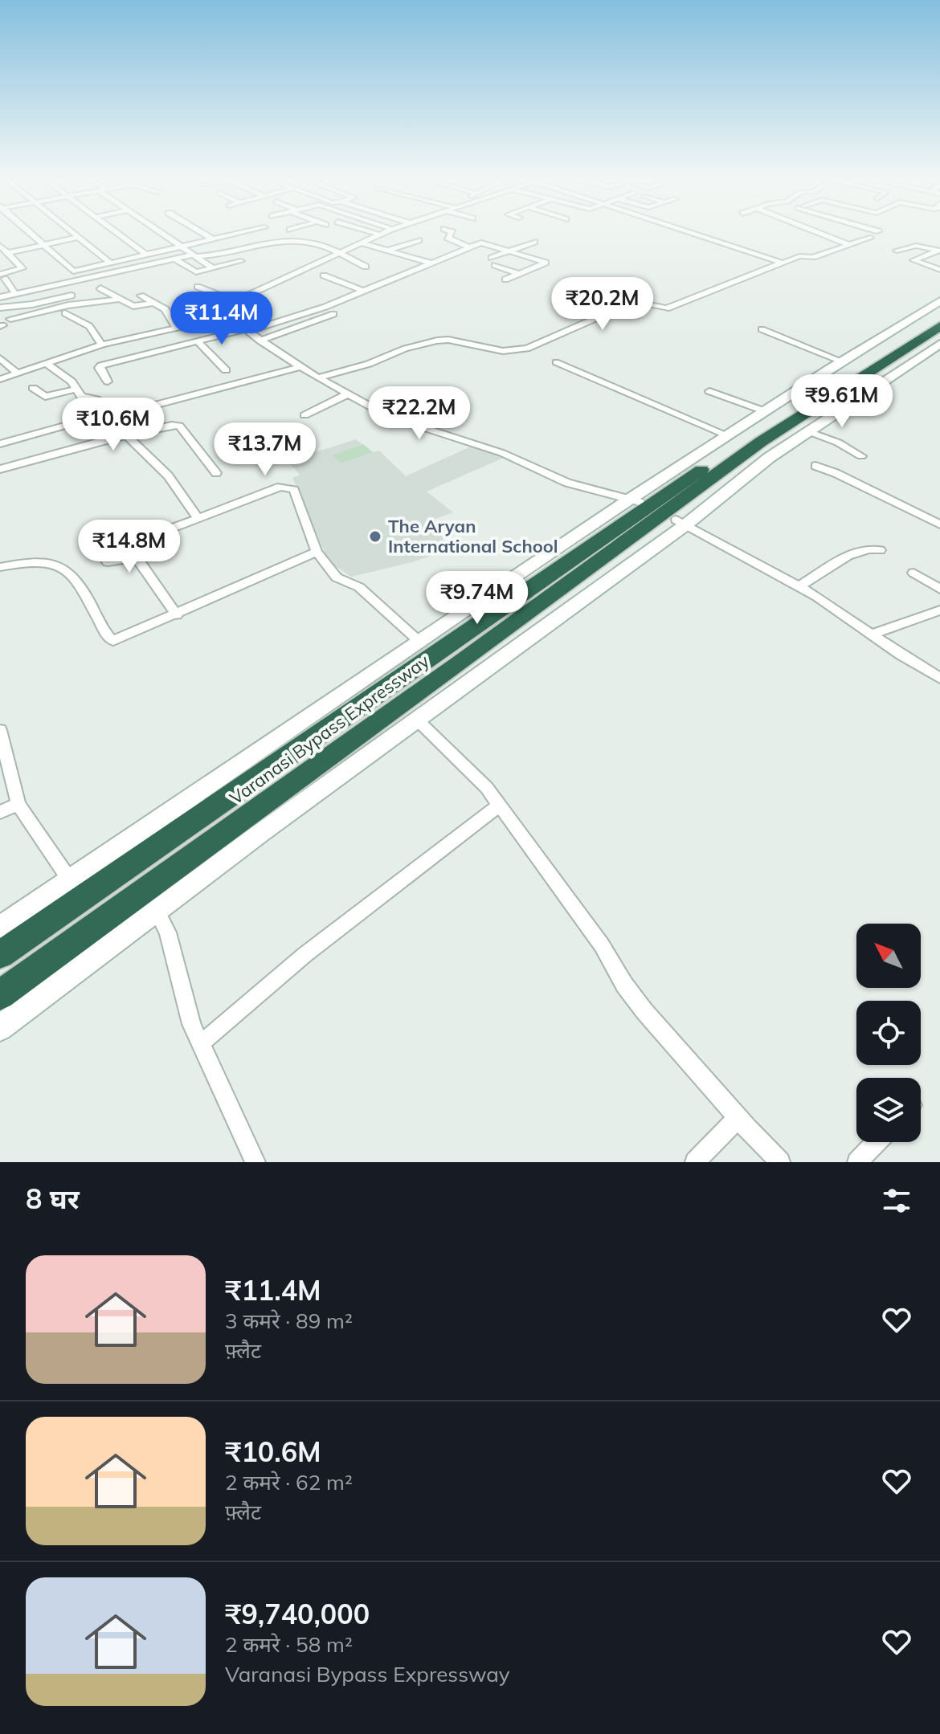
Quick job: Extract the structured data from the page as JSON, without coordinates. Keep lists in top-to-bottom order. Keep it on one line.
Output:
{"streets":{"highway":["Varanasi Bypass Expressway"]},"places":["The Aryan International School"],"north":"top left","page":{"price":["₹20.2M","₹11.4M","₹9.61M","₹22.2M","₹10.6M","₹13.7M","₹14.8M","₹9.74M"],"heading":"8 घर","list":[{"name":"₹11.4M","note":"3 कमरे · 89 m² · फ़्लैट"},{"name":"₹10.6M","note":"2 कमरे · 62 m² · फ़्लैट"},{"name":"₹9,740,000","note":"2 कमरे · 58 m² · Varanasi Bypass Expressway"}]}}
